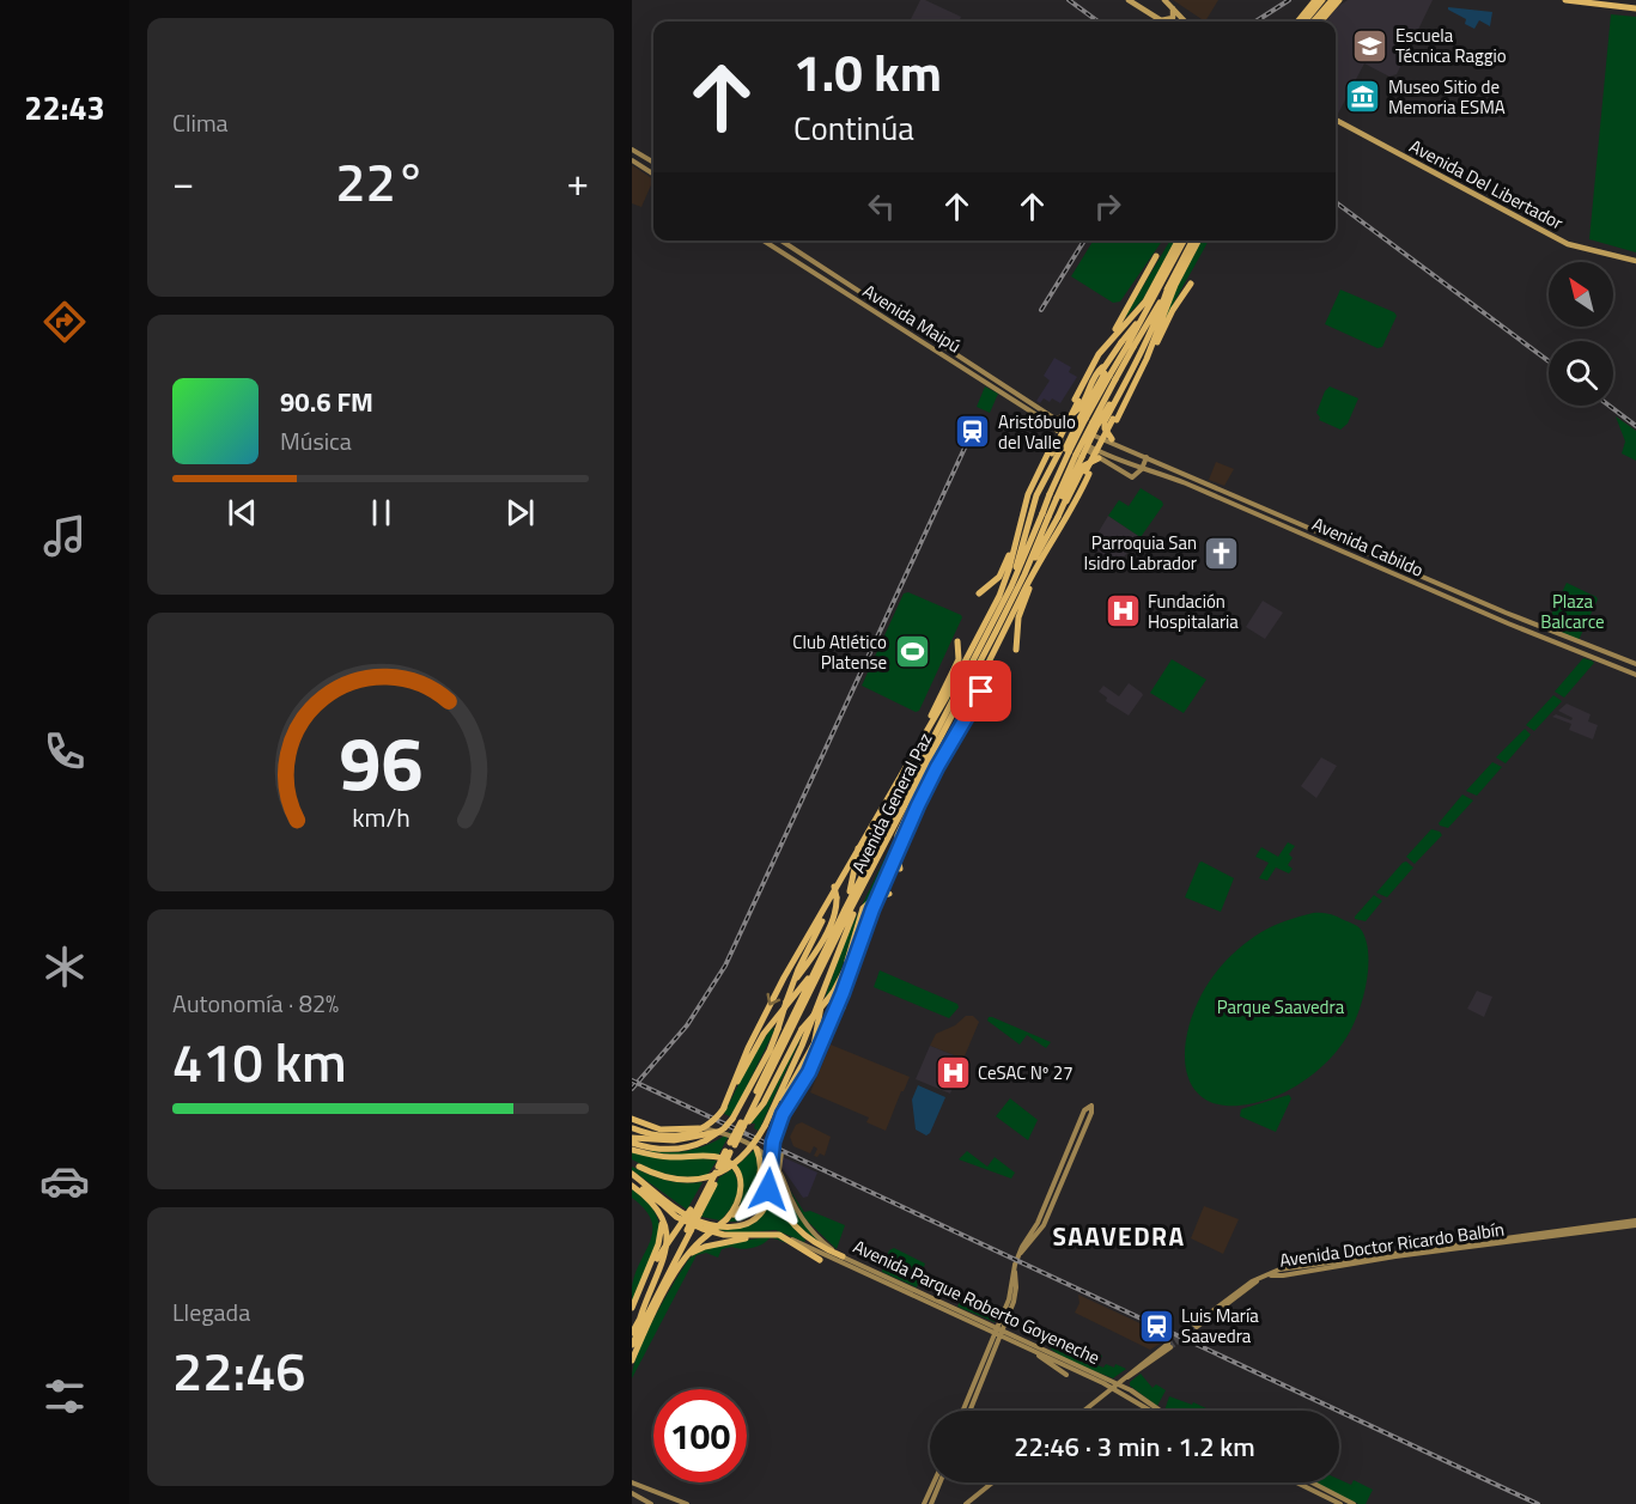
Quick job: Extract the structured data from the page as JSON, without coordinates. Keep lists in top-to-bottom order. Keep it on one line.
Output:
{"streets":{"highway":["Avenida General Paz"],"main road":["Avenida Del Libertador","Avenida Maipú","Avenida Cabildo","Avenida Doctor Ricardo Balbín","Avenida Parque Roberto Goyeneche"]},"crossings":[["Avenida Cabildo","Avenida General Paz"],["Avenida General Paz","Avenida Parque Roberto Goyeneche"]],"districts":["SAAVEDRA"],"parks":["Plaza Balcarce","Parque Saavedra"],"places":{"school or university":["Escuela Técnica Raggio"],"museum":["Museo Sitio de Memoria ESMA"],"station":["Aristóbulo del Valle","Luis María Saavedra"],"church":["Parroquia San Isidro Labrador"],"hospital":["Fundación Hospitalaria","CeSAC Nº 27"],"sports":["Club Atlético Platense"]},"north":"top left","page":{"tabs":"22:43","tile":["Clima",["Autonomía · 82%","410 km"],["Llegada","22:46"]],"turn":["1.0 km","Continúa"],"heat":["−","22°","+"],"song":["90.6 FM","Música"],"limit":"100","trip":"22:46 · 3 min · 1.2 km","gauge":["96","km/h"]}}
